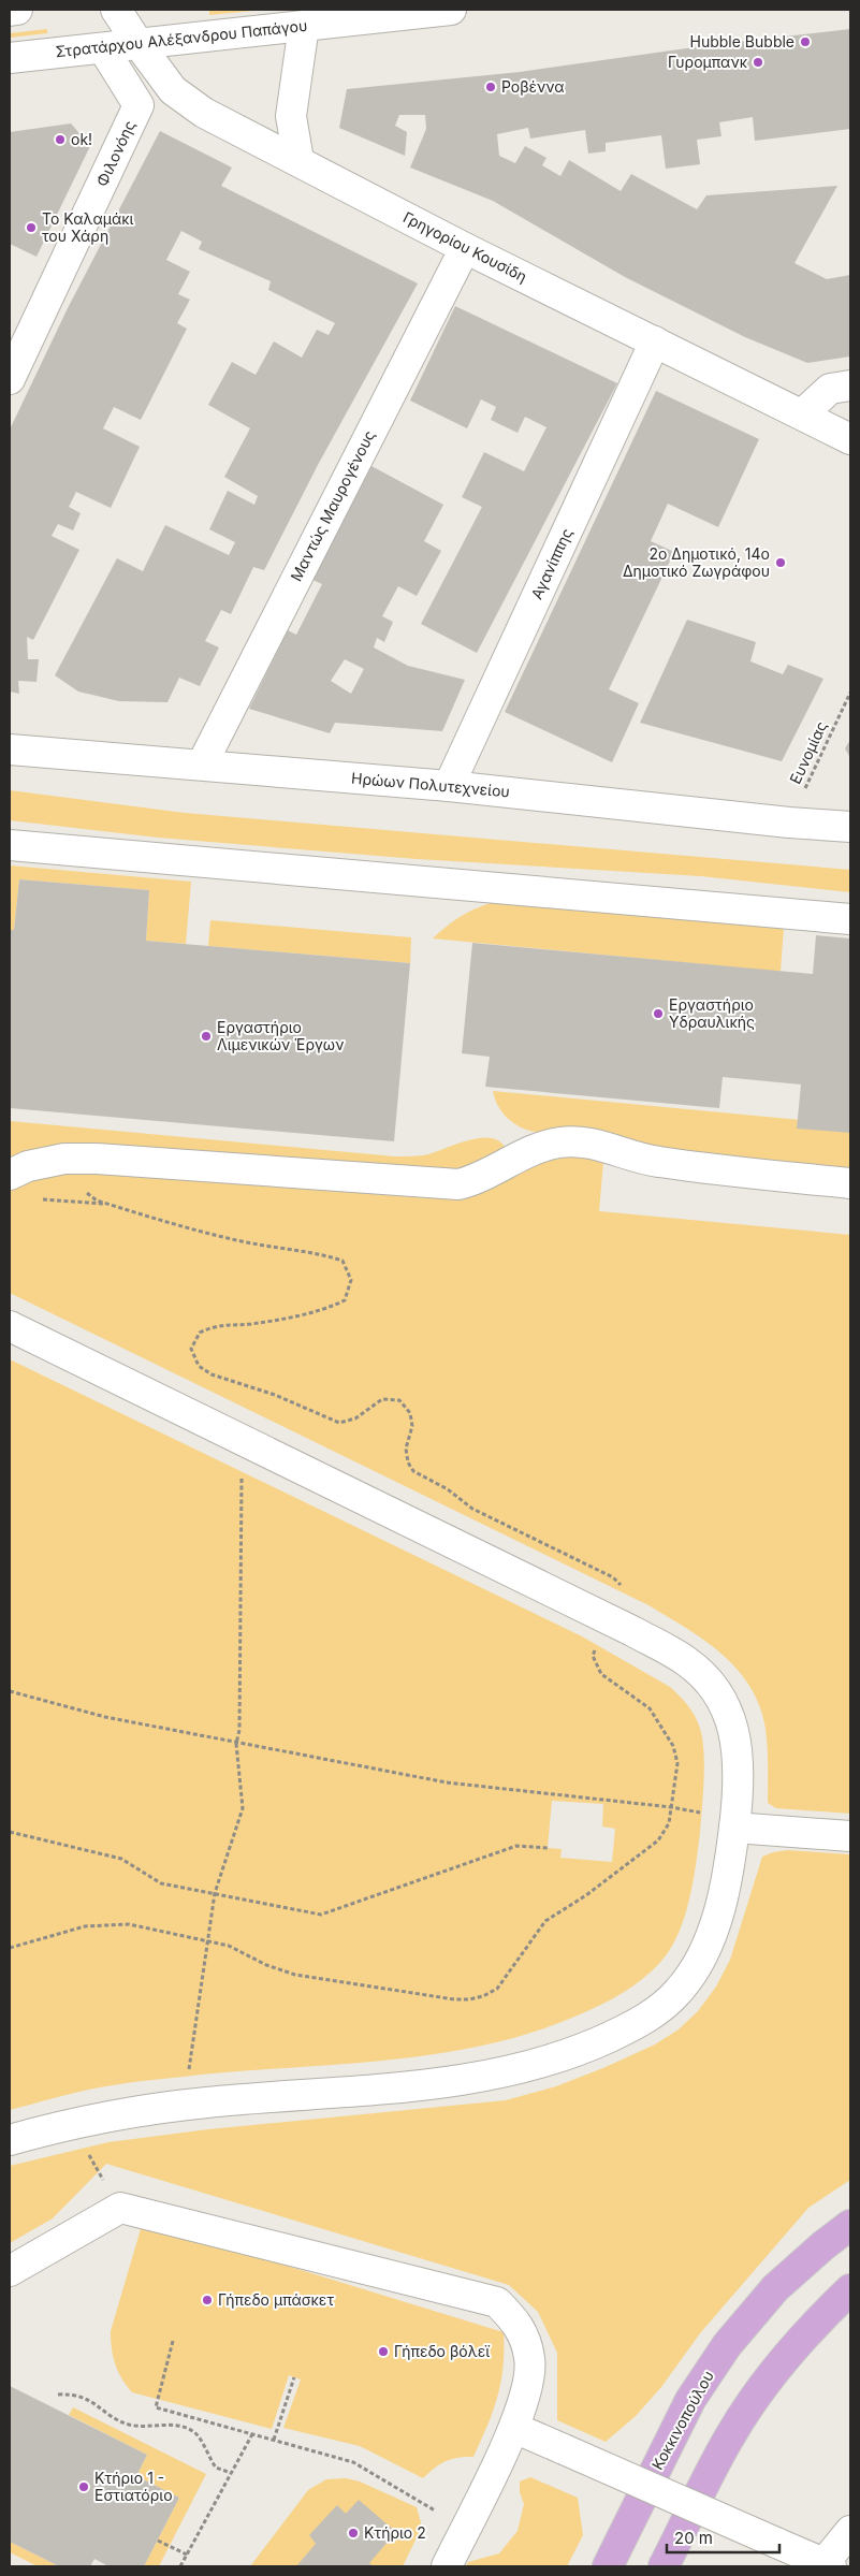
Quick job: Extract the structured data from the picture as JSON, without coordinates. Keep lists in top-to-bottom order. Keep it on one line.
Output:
{"streets":{"main road":["Κοκκινοπούλου"],"street":["Στρατάρχου Αλέξανδρου Παπάγου","Φιλονόης","Γρηγορίου Κουσίδη","Μαντώς Μαυρογένους","Αγανίππης","Ηρώων Πολυτεχνείου"],"path":["Ευνομίας"]},"crossings":[["Στρατάρχου Αλέξανδρου Παπάγου","Φιλονόης"],["Στρατάρχου Αλέξανδρου Παπάγου","Γρηγορίου Κουσίδη"],["Γρηγορίου Κουσίδη","Μαντώς Μαυρογένους"],["Γρηγορίου Κουσίδη","Αγανίππης"],["Μαντώς Μαυρογένους","Ηρώων Πολυτεχνείου"],["Αγανίππης","Ηρώων Πολυτεχνείου"],["Ευνομίας","Ηρώων Πολυτεχνείου"]],"places":["Hubble Bubble","Γυρομπανκ","Ροβέννα","ok!","Το Καλαμάκι του Χάρη","2ο Δημοτικό, 14ο Δημοτικό Ζωγράφου","Εργαστήριο Υδραυλικής","Εργαστήριο Λιμενικών Έργων","Γήπεδο μπάσκετ","Γήπεδο βόλεϊ","Κτήριο 1 - Εστιατόριο","Κτήριο 2"],"scale_bar":"20 m"}
